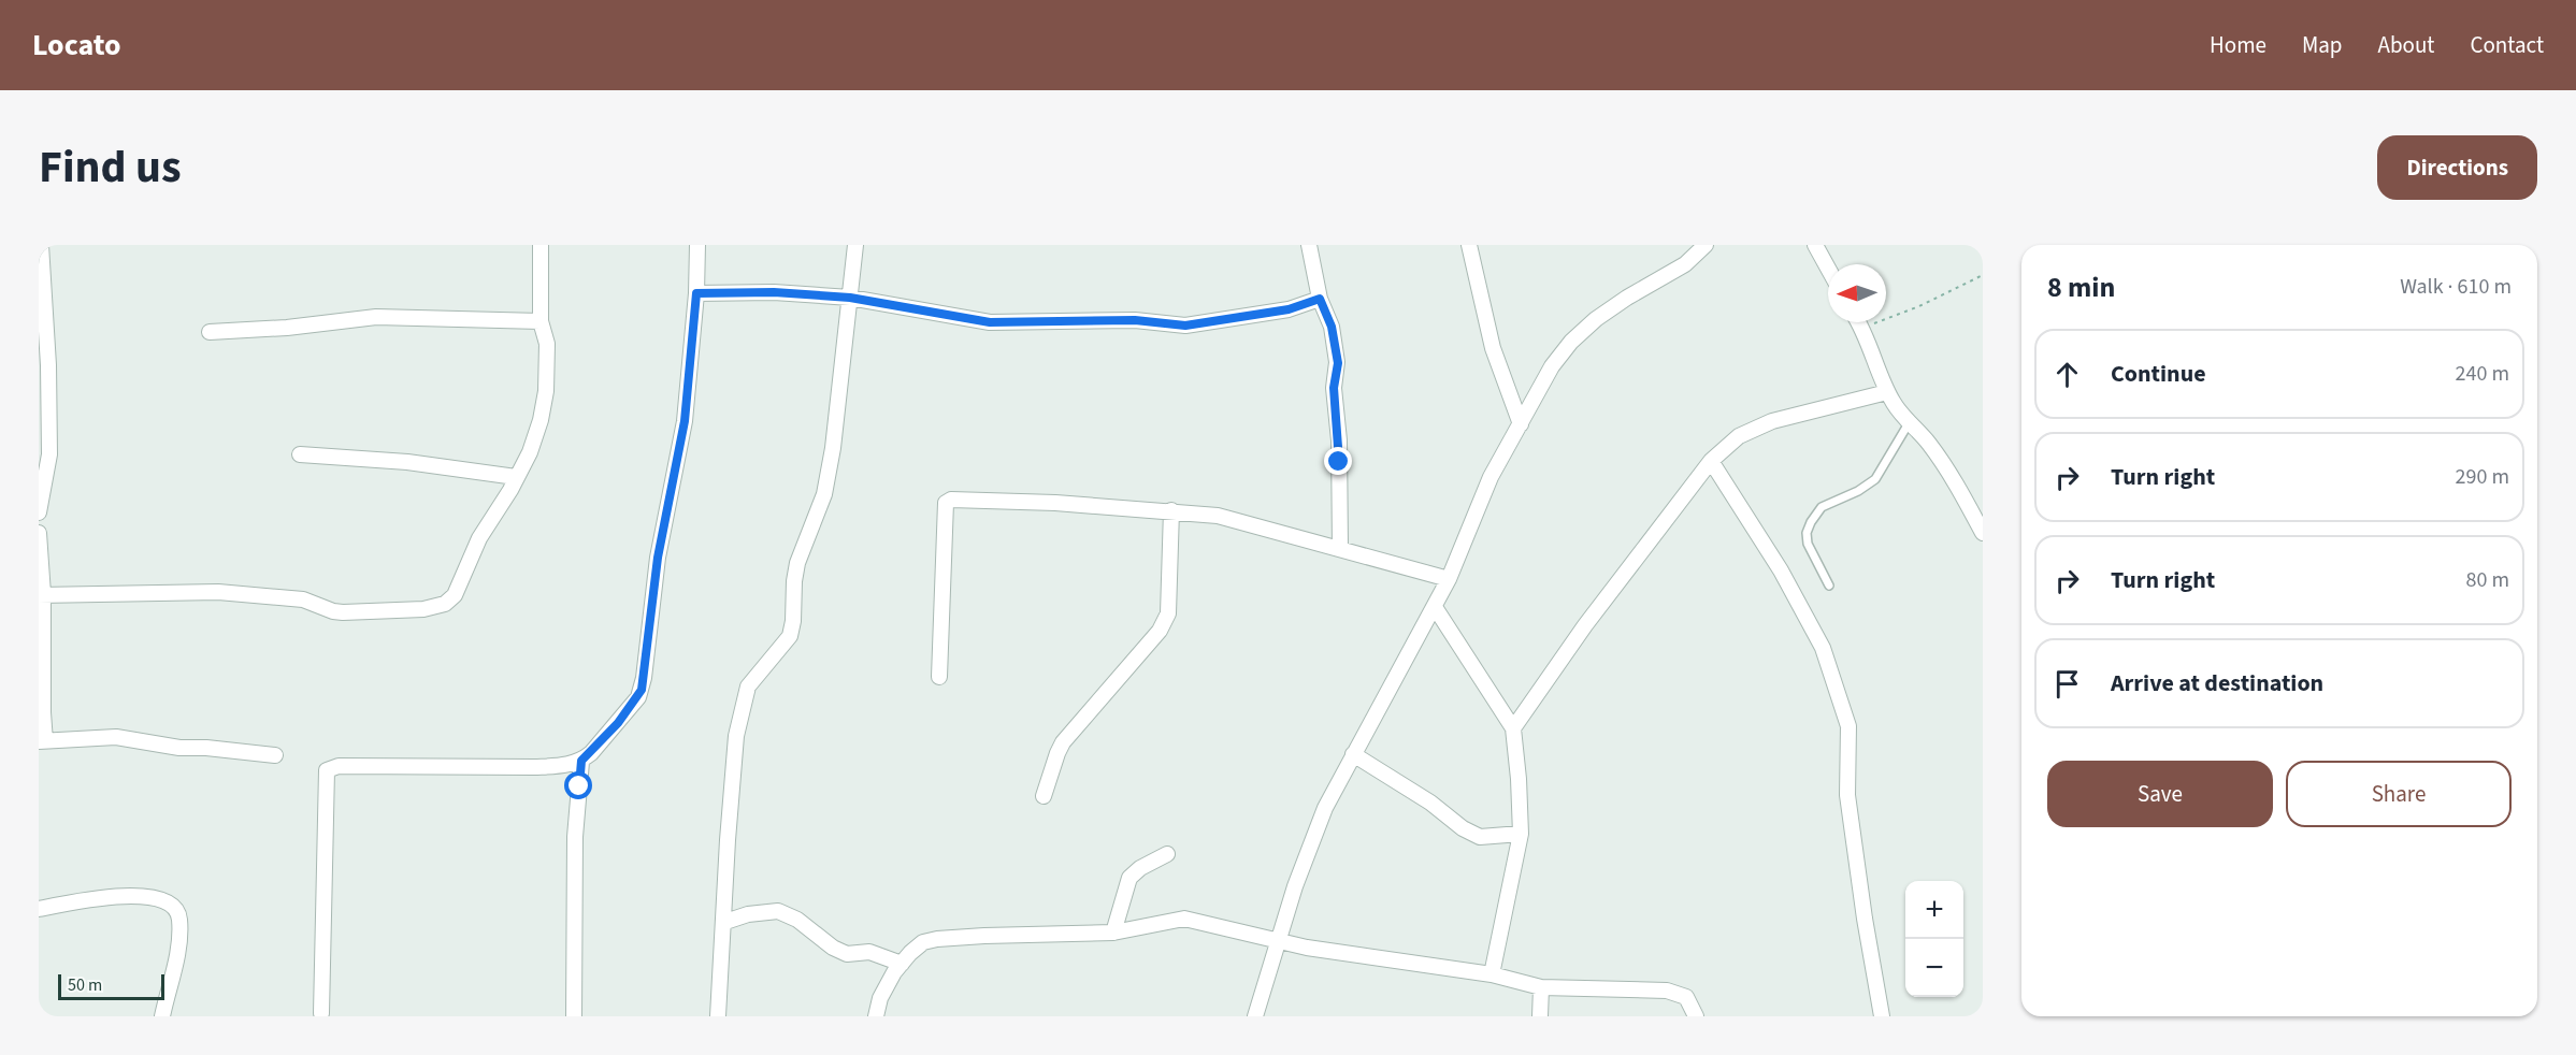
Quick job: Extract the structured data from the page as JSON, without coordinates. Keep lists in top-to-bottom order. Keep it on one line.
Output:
{"scale_bar":"50 m","north":"left","page":{"header":"Locato","nav":["Home","Map","About","Contact"],"title":"Find us","buttons":["Directions",["Save","Share"]],"heading":["8 min","Walk · 610 m"],"list":[["Continue","240 m"],["Turn right","290 m"],["Turn right","80 m"],"Arrive at destination"],"map_buttons":["+","−"],"scale":"50 m"}}
